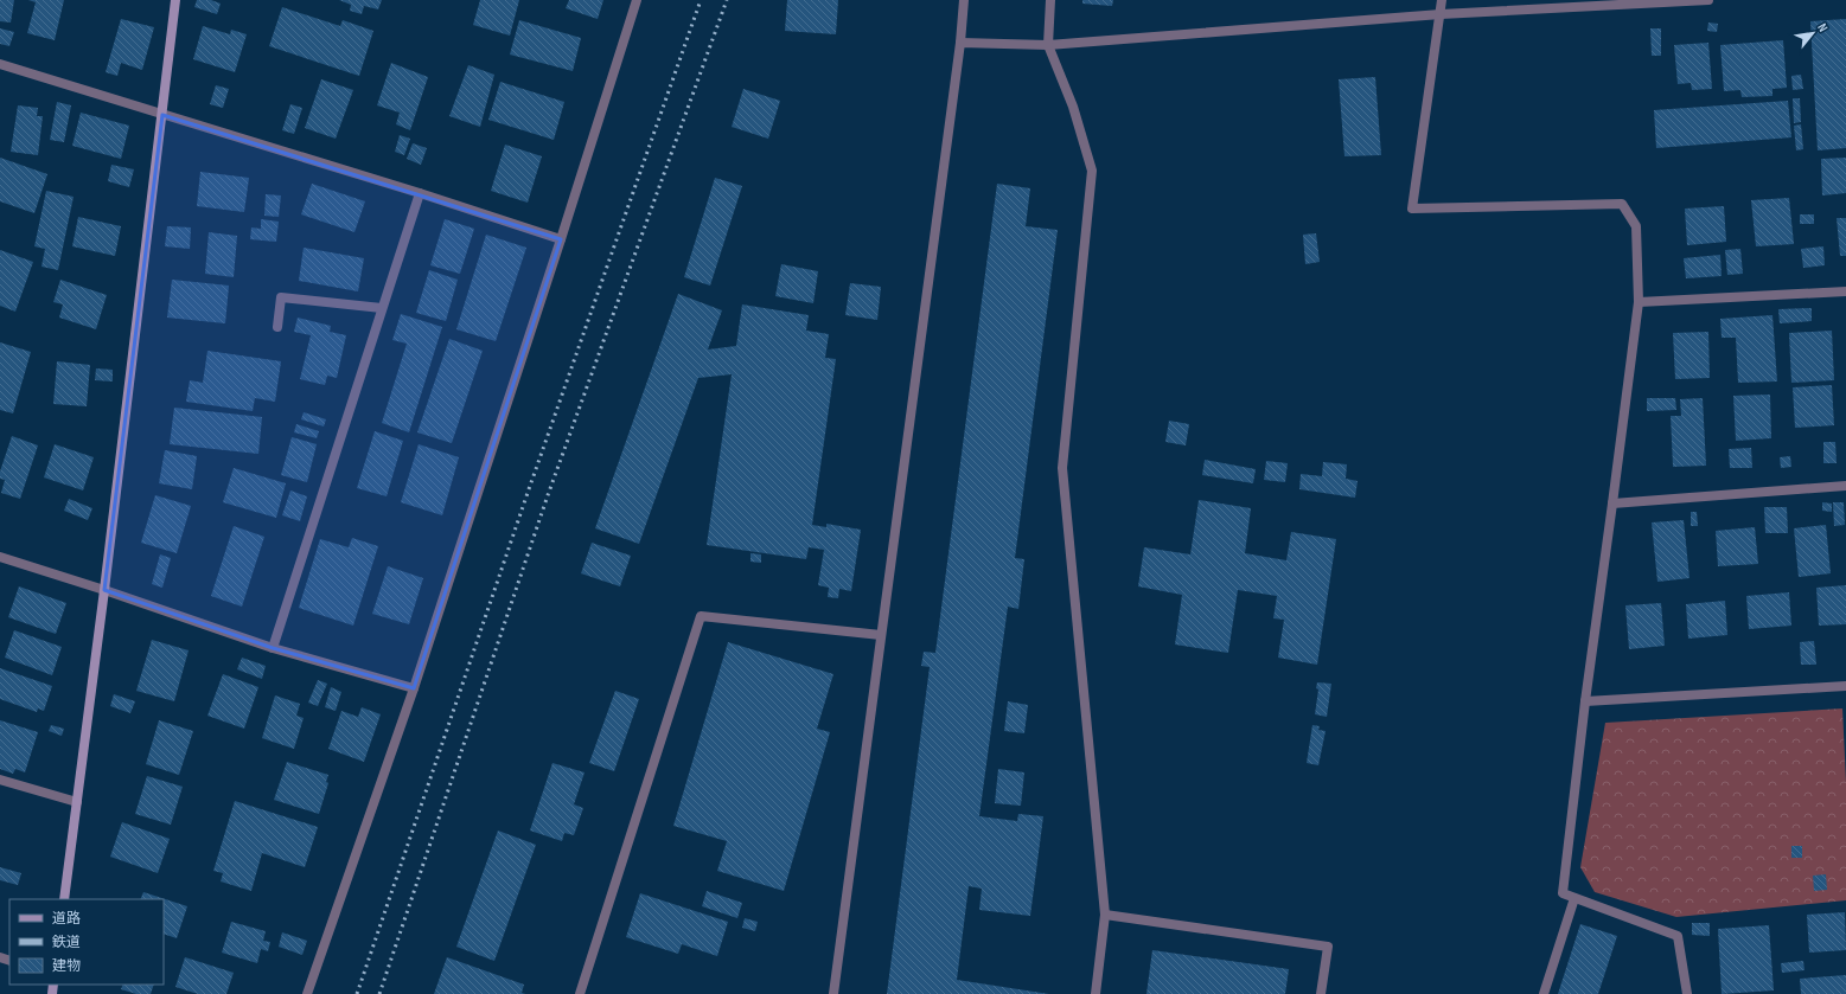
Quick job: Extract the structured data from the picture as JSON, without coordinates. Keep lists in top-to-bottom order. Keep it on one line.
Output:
{"legend":["道路","鉄道","建物"],"north":"top right"}
